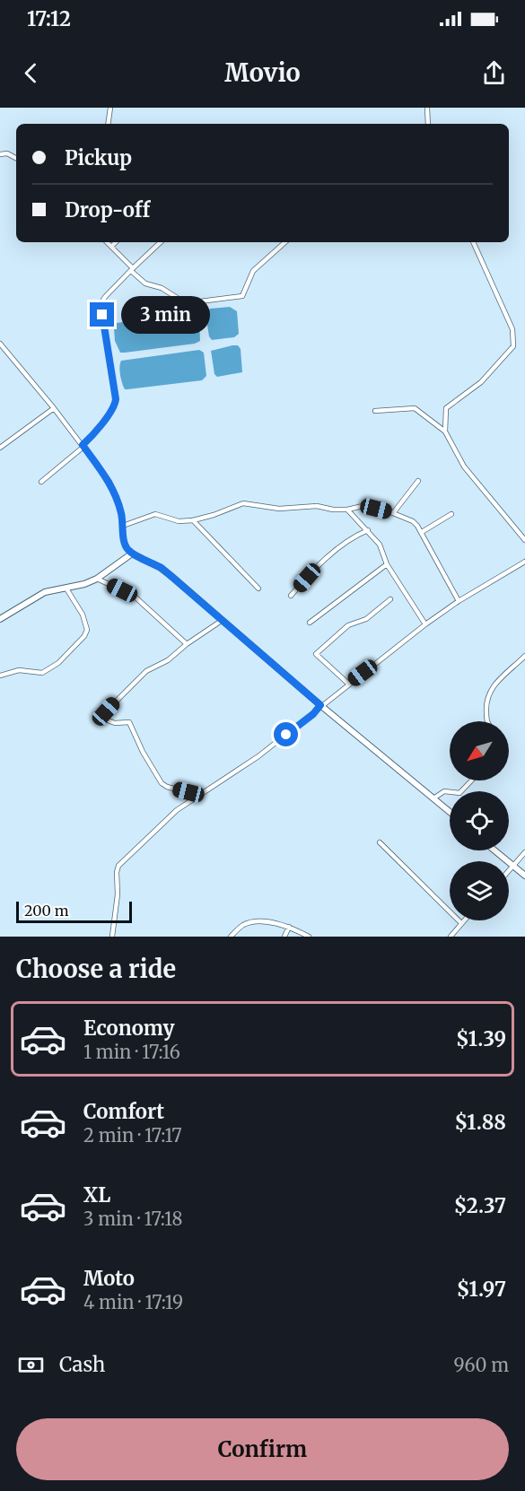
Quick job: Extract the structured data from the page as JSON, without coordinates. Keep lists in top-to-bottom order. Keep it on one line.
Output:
{"scale_bar":"200 m","north":"bottom left","page":{"status":"17:12","header":"Movio","banner":["Pickup","Drop-off"],"bubble":"3 min","scale":"200 m","heading":"Choose a ride","list":[{"name":"Economy","note":"1 min · 17:16","value":"$1.39"},{"name":"Comfort","note":"2 min · 17:17","value":"$1.88"},{"name":"XL","note":"3 min · 17:18","value":"$2.37"},{"name":"Moto","note":"4 min · 17:19","value":"$1.97"}],"pay":["Cash","960 m"],"buttons":"Confirm"}}
